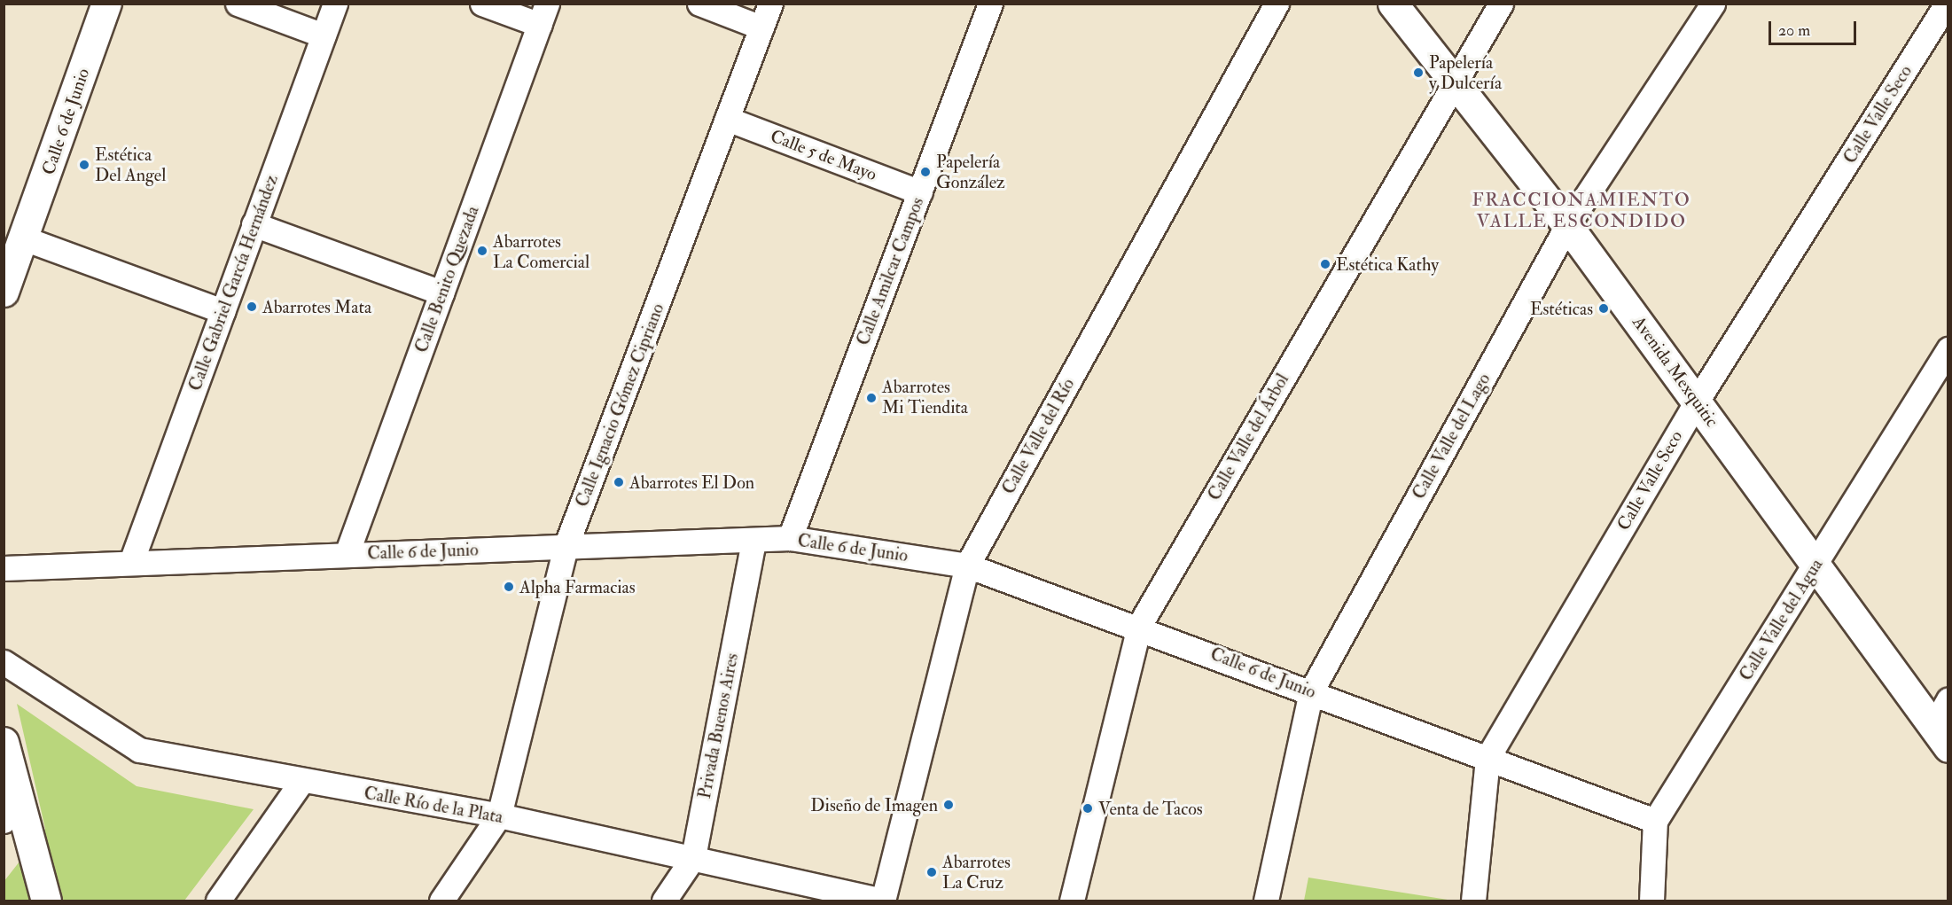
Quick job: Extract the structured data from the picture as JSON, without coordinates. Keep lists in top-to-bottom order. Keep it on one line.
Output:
{"streets":{"main road":["Calle 6 de Junio","Avenida Mexquitic"],"street":["Calle Valle Seco","Calle 5 de Mayo","Calle Amilcar Campos","Calle Benito Quezada","Calle Gabriel García Hernández","Calle Ignacio Gómez Cipriano","Calle Valle del Río","Calle Valle del Lago","Calle Valle del Árbol","Calle Valle del Agua","Privada Buenos Aires","Calle Río de la Plata"]},"crossings":[["Calle Valle Seco","Calle 6 de Junio"],["Calle Valle Seco","Avenida Mexquitic"],["Calle 6 de Junio","Calle Amilcar Campos"],["Calle 6 de Junio","Calle Benito Quezada"],["Calle 6 de Junio","Calle Gabriel García Hernández"],["Calle 6 de Junio","Calle Ignacio Gómez Cipriano"],["Calle 6 de Junio","Calle Valle del Río"],["Calle 6 de Junio","Calle Valle del Lago"],["Calle 6 de Junio","Calle Valle del Árbol"],["Calle 6 de Junio","Calle Valle del Agua"],["Calle 6 de Junio","Privada Buenos Aires"],["Calle 5 de Mayo","Calle Amilcar Campos"],["Calle 5 de Mayo","Calle Ignacio Gómez Cipriano"],["Avenida Mexquitic","Calle Valle del Lago"],["Avenida Mexquitic","Calle Valle del Árbol"],["Avenida Mexquitic","Calle Valle del Agua"],["Calle Ignacio Gómez Cipriano","Calle Río de la Plata"],["Calle Valle del Río","Calle Río de la Plata"],["Privada Buenos Aires","Calle Río de la Plata"]],"districts":["FRACCIONAMIENTO VALLE ESCONDIDO"],"places":["Papelería y Dulcería","Estética Del Angel","Papelería González","Abarrotes La Comercial","Estética Kathy","Abarrotes Mata","Estéticas","Abarrotes Mi Tiendita","Abarrotes El Don","Alpha Farmacias","Diseño de Imagen","Venta de Tacos","Abarrotes La Cruz"],"scale_bar":"20 m"}
